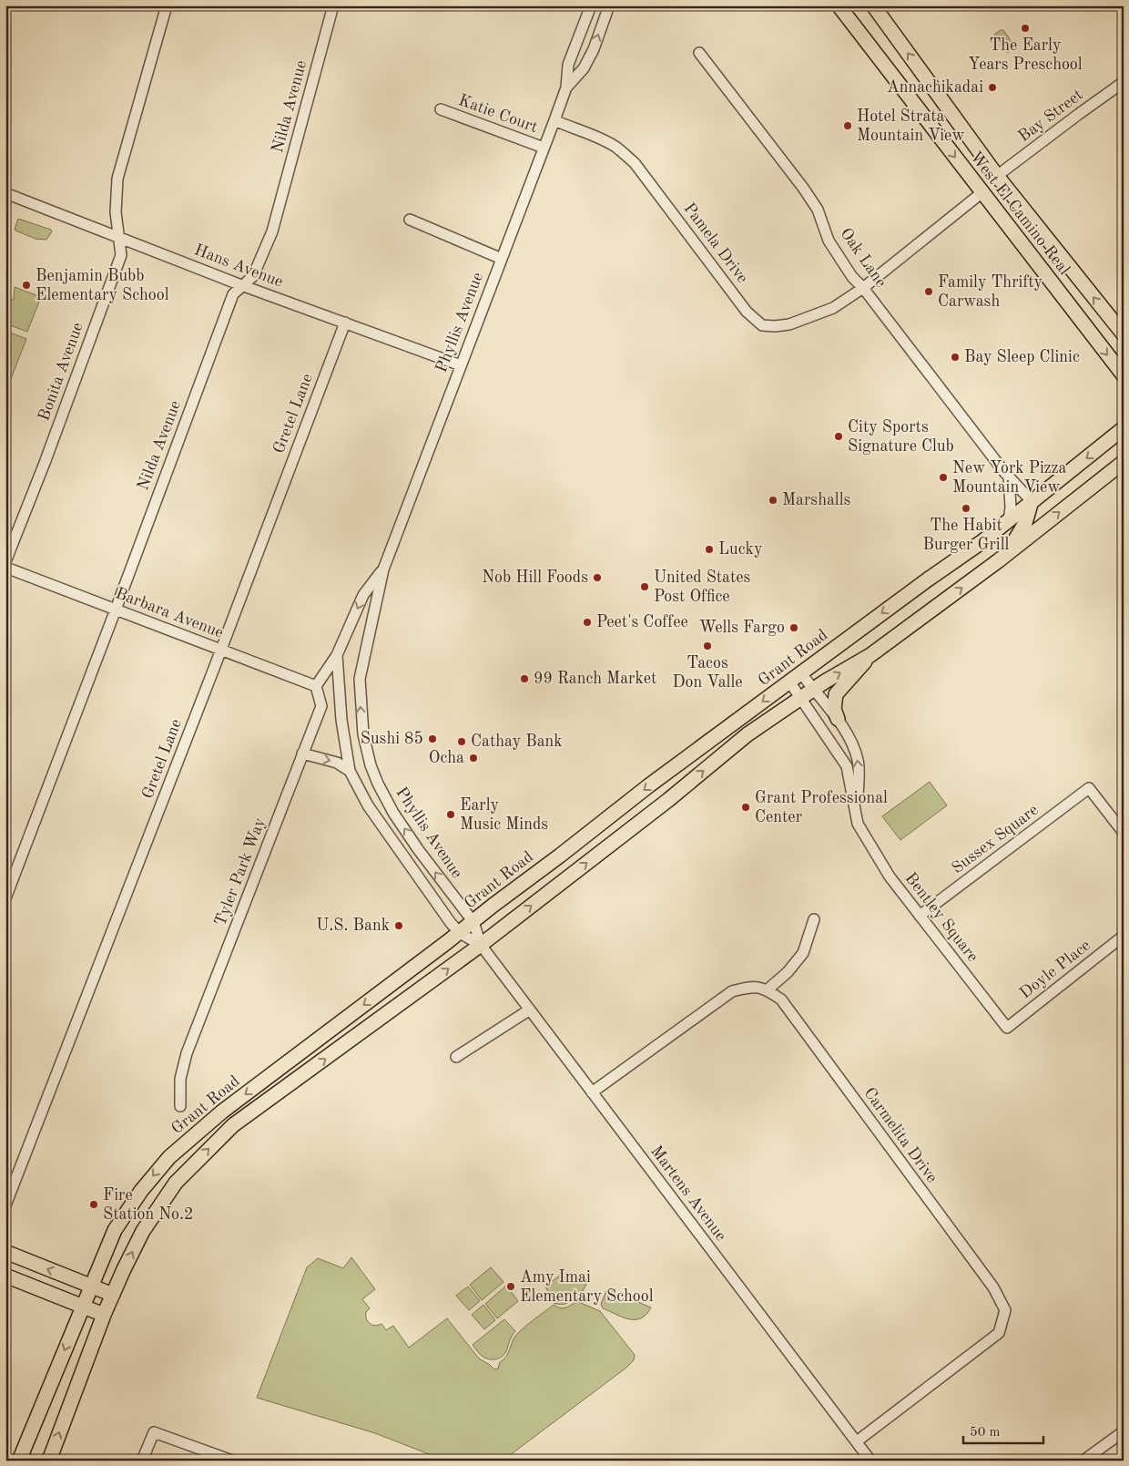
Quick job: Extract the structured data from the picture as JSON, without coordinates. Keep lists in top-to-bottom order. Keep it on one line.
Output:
{"streets":{"main road":["West El Camino Real","Grant Road"],"street":["Nilda Avenue","Katie Court","Bay Street","Pamela Drive","Oak Lane","Hans Avenue","Phyllis Avenue","Bonita Avenue","Gretel Lane","Barbara Avenue","Sussex Square","Tyler Park Way","Bentley Square","Doyle Place","Carmelita Drive","Martens Avenue"]},"crossings":[["Nilda Avenue","Hans Avenue"],["Nilda Avenue","Barbara Avenue"],["Katie Court","Phyllis Avenue"],["Bay Street","West El Camino Real"],["Pamela Drive","Oak Lane"],["Pamela Drive","Phyllis Avenue"],["Oak Lane","Grant Road"],["Hans Avenue","Phyllis Avenue"],["Hans Avenue","Bonita Avenue"],["Hans Avenue","Gretel Lane"],["Phyllis Avenue","Grant Road"],["Phyllis Avenue","Martens Avenue"],["Bonita Avenue","Barbara Avenue"],["Gretel Lane","Barbara Avenue"],["Barbara Avenue","Tyler Park Way"],["Grant Road","Bentley Square"],["Grant Road","Martens Avenue"],["Sussex Square","Bentley Square"],["Bentley Square","Doyle Place"],["Carmelita Drive","Martens Avenue"]],"places":["The Early Years Preschool","Annachikadai","Hotel Strata Mountain View","Benjamin Bubb Elementary School","Family Thrifty Carwash","Bay Sleep Clinic","City Sports Signature Club","New York Pizza Mountain View","Marshalls","The Habit Burger Grill","Lucky","Nob Hill Foods","United States Post Office","Peet's Coffee","Wells Fargo","Tacos Don Valle","99 Ranch Market","Sushi 85","Cathay Bank","Ocha","Grant Professional Center","Early Music Minds","U.S. Bank","Fire Station No.2","Amy Imai Elementary School"],"scale_bar":"50 m"}
